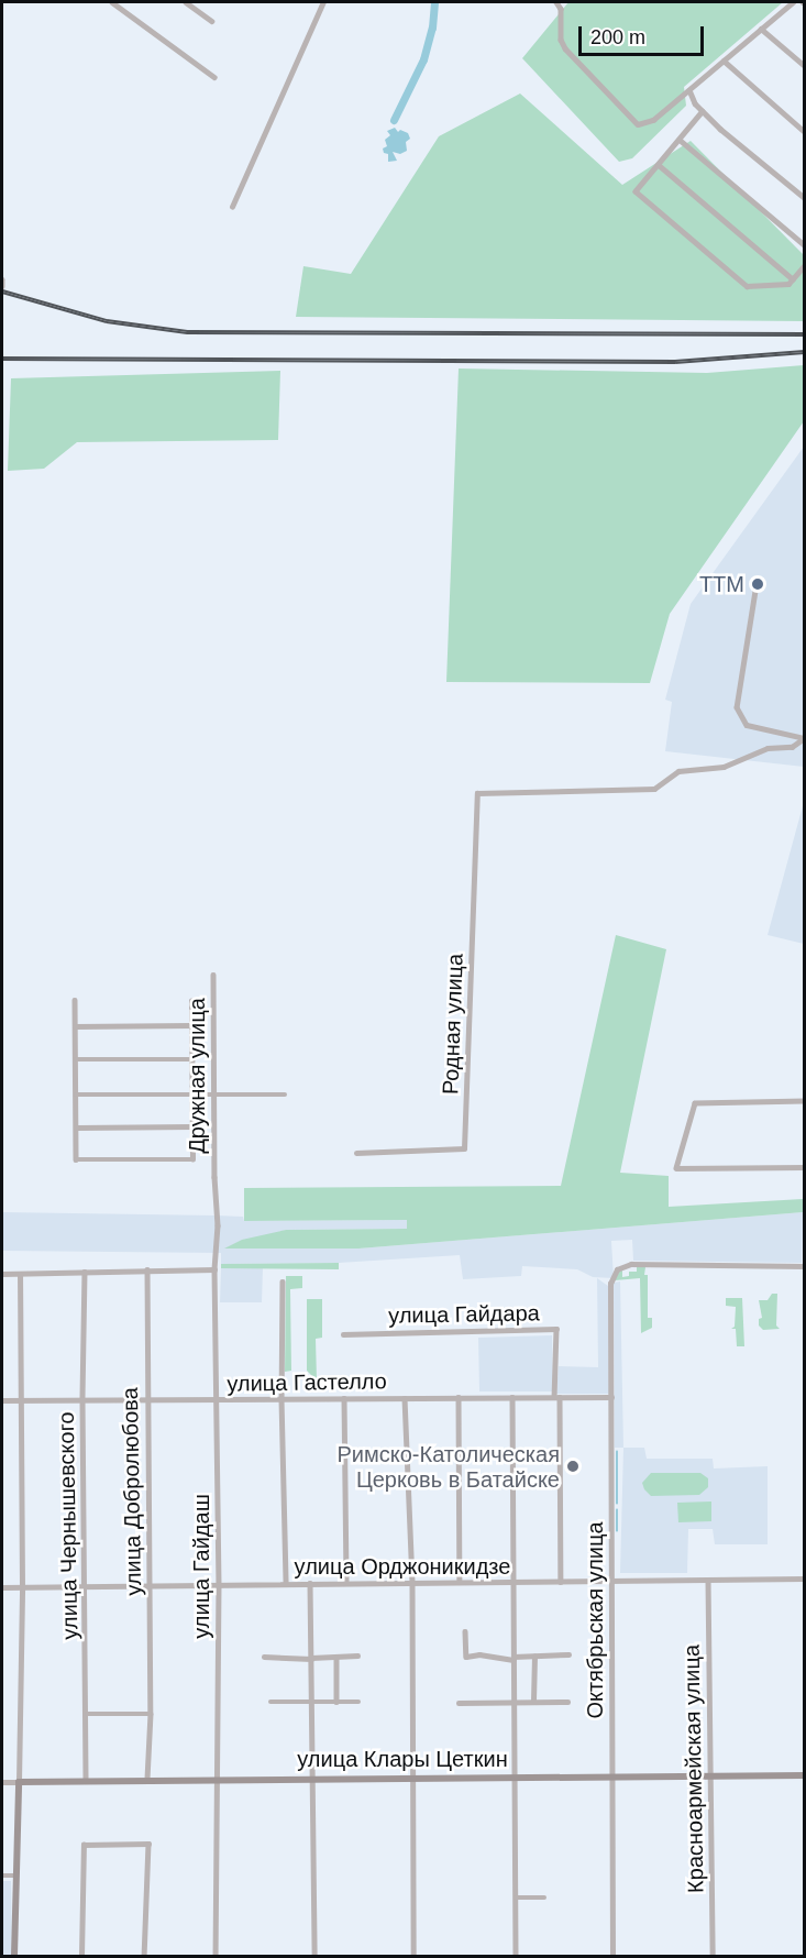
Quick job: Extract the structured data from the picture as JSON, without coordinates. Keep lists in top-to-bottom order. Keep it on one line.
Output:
{"streets":{"main road":["улица Клары Цеткин"],"street":["Родная улица","Дружная улица","улица Гайдара","улица Гастелло","улица Добролюбова","улица Чернышевского","улица Гайдаш","улица Орджоникидзе","Октябрьская улица","Красноармейская улица"]},"crossings":[["Дружная улица","улица Гайдаш"],["улица Гайдара","улица Гастелло"],["улица Гастелло","улица Добролюбова"],["улица Гастелло","улица Чернышевского"],["улица Гастелло","улица Гайдаш"],["улица Гастелло","Октябрьская улица"],["улица Добролюбова","улица Орджоникидзе"],["улица Добролюбова","улица Клары Цеткин"],["улица Чернышевского","улица Орджоникидзе"],["улица Чернышевского","улица Клары Цеткин"],["улица Гайдаш","улица Орджоникидзе"],["улица Гайдаш","улица Клары Цеткин"],["улица Орджоникидзе","Октябрьская улица"],["улица Орджоникидзе","Красноармейская улица"],["Октябрьская улица","улица Клары Цеткин"],["улица Клары Цеткин","Красноармейская улица"]],"places":["ТТМ","Римско-Католическая Церковь в Батайске"],"scale_bar":"200 m"}
